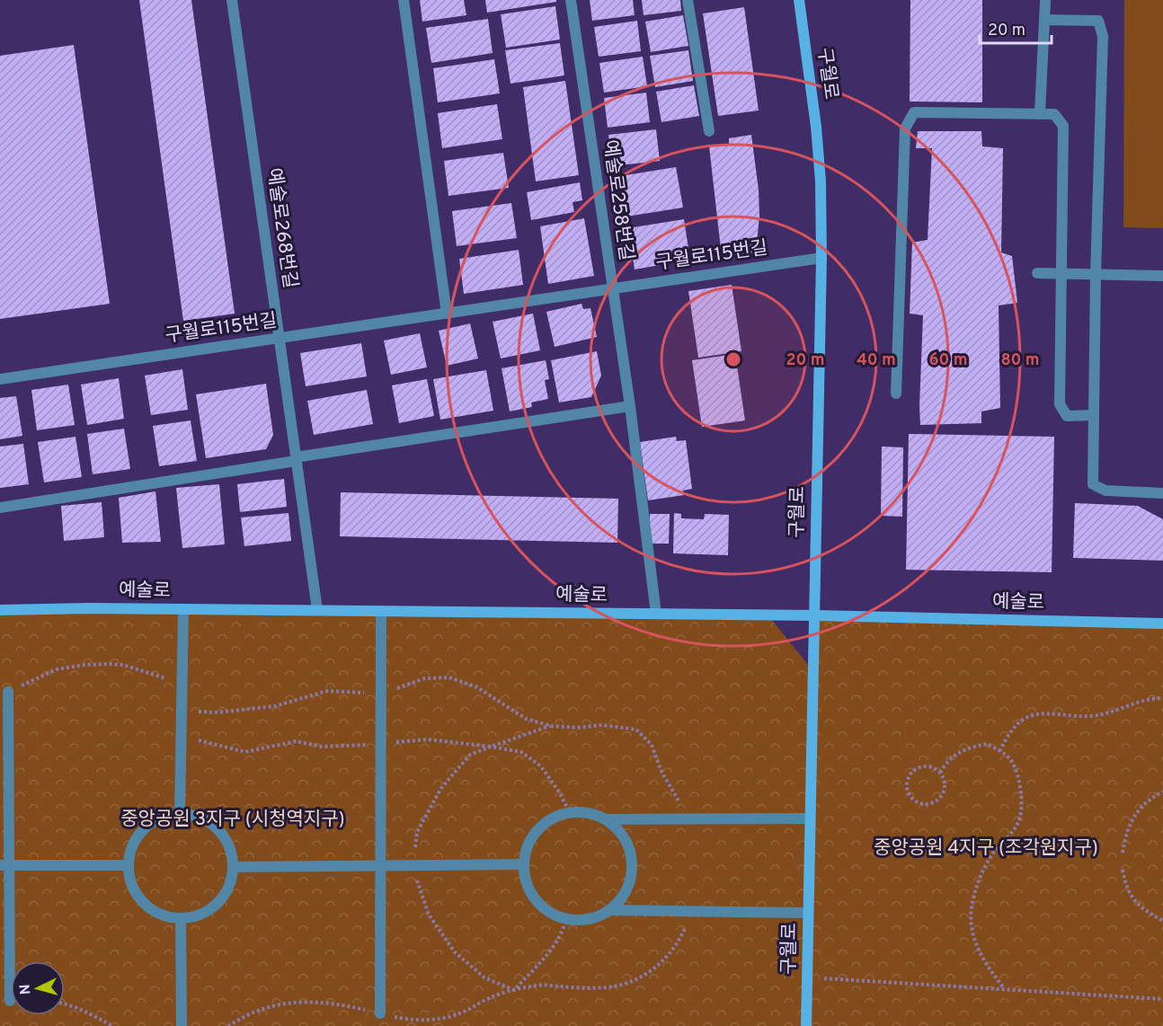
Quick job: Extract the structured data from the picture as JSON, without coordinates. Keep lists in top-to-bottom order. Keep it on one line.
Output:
{"streets":{"main road":["구월로","예술로"],"street":["예술로258번길","예술로268번길","구월로115번길"]},"crossings":[["구월로","구월로115번길"],["구월로","예술로"],["예술로258번길","구월로115번길"],["예술로258번길","예술로"],["예술로268번길","구월로115번길"],["예술로268번길","예술로"]],"parks":["중앙공원 3지구 (시청역지구)","중앙공원 4지구 (조각원지구)"],"scale_bar":"20 m","north":"left","rings":["20 m","40 m","60 m","80 m"]}
